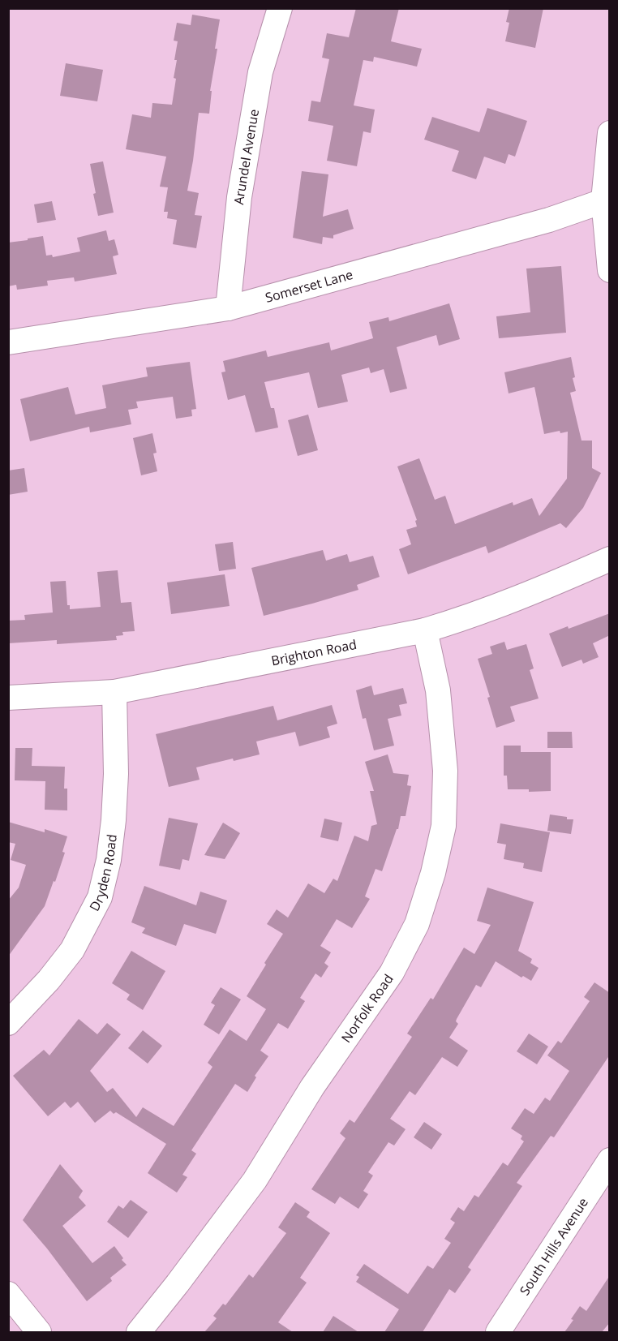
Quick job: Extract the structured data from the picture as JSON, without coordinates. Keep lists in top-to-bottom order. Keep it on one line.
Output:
{"streets":{"street":["Arundel Avenue","Somerset Lane","Brighton Road","Dryden Road","Norfolk Road","South Hills Avenue"]},"crossings":[["Arundel Avenue","Somerset Lane"],["Brighton Road","Dryden Road"],["Brighton Road","Norfolk Road"]]}
